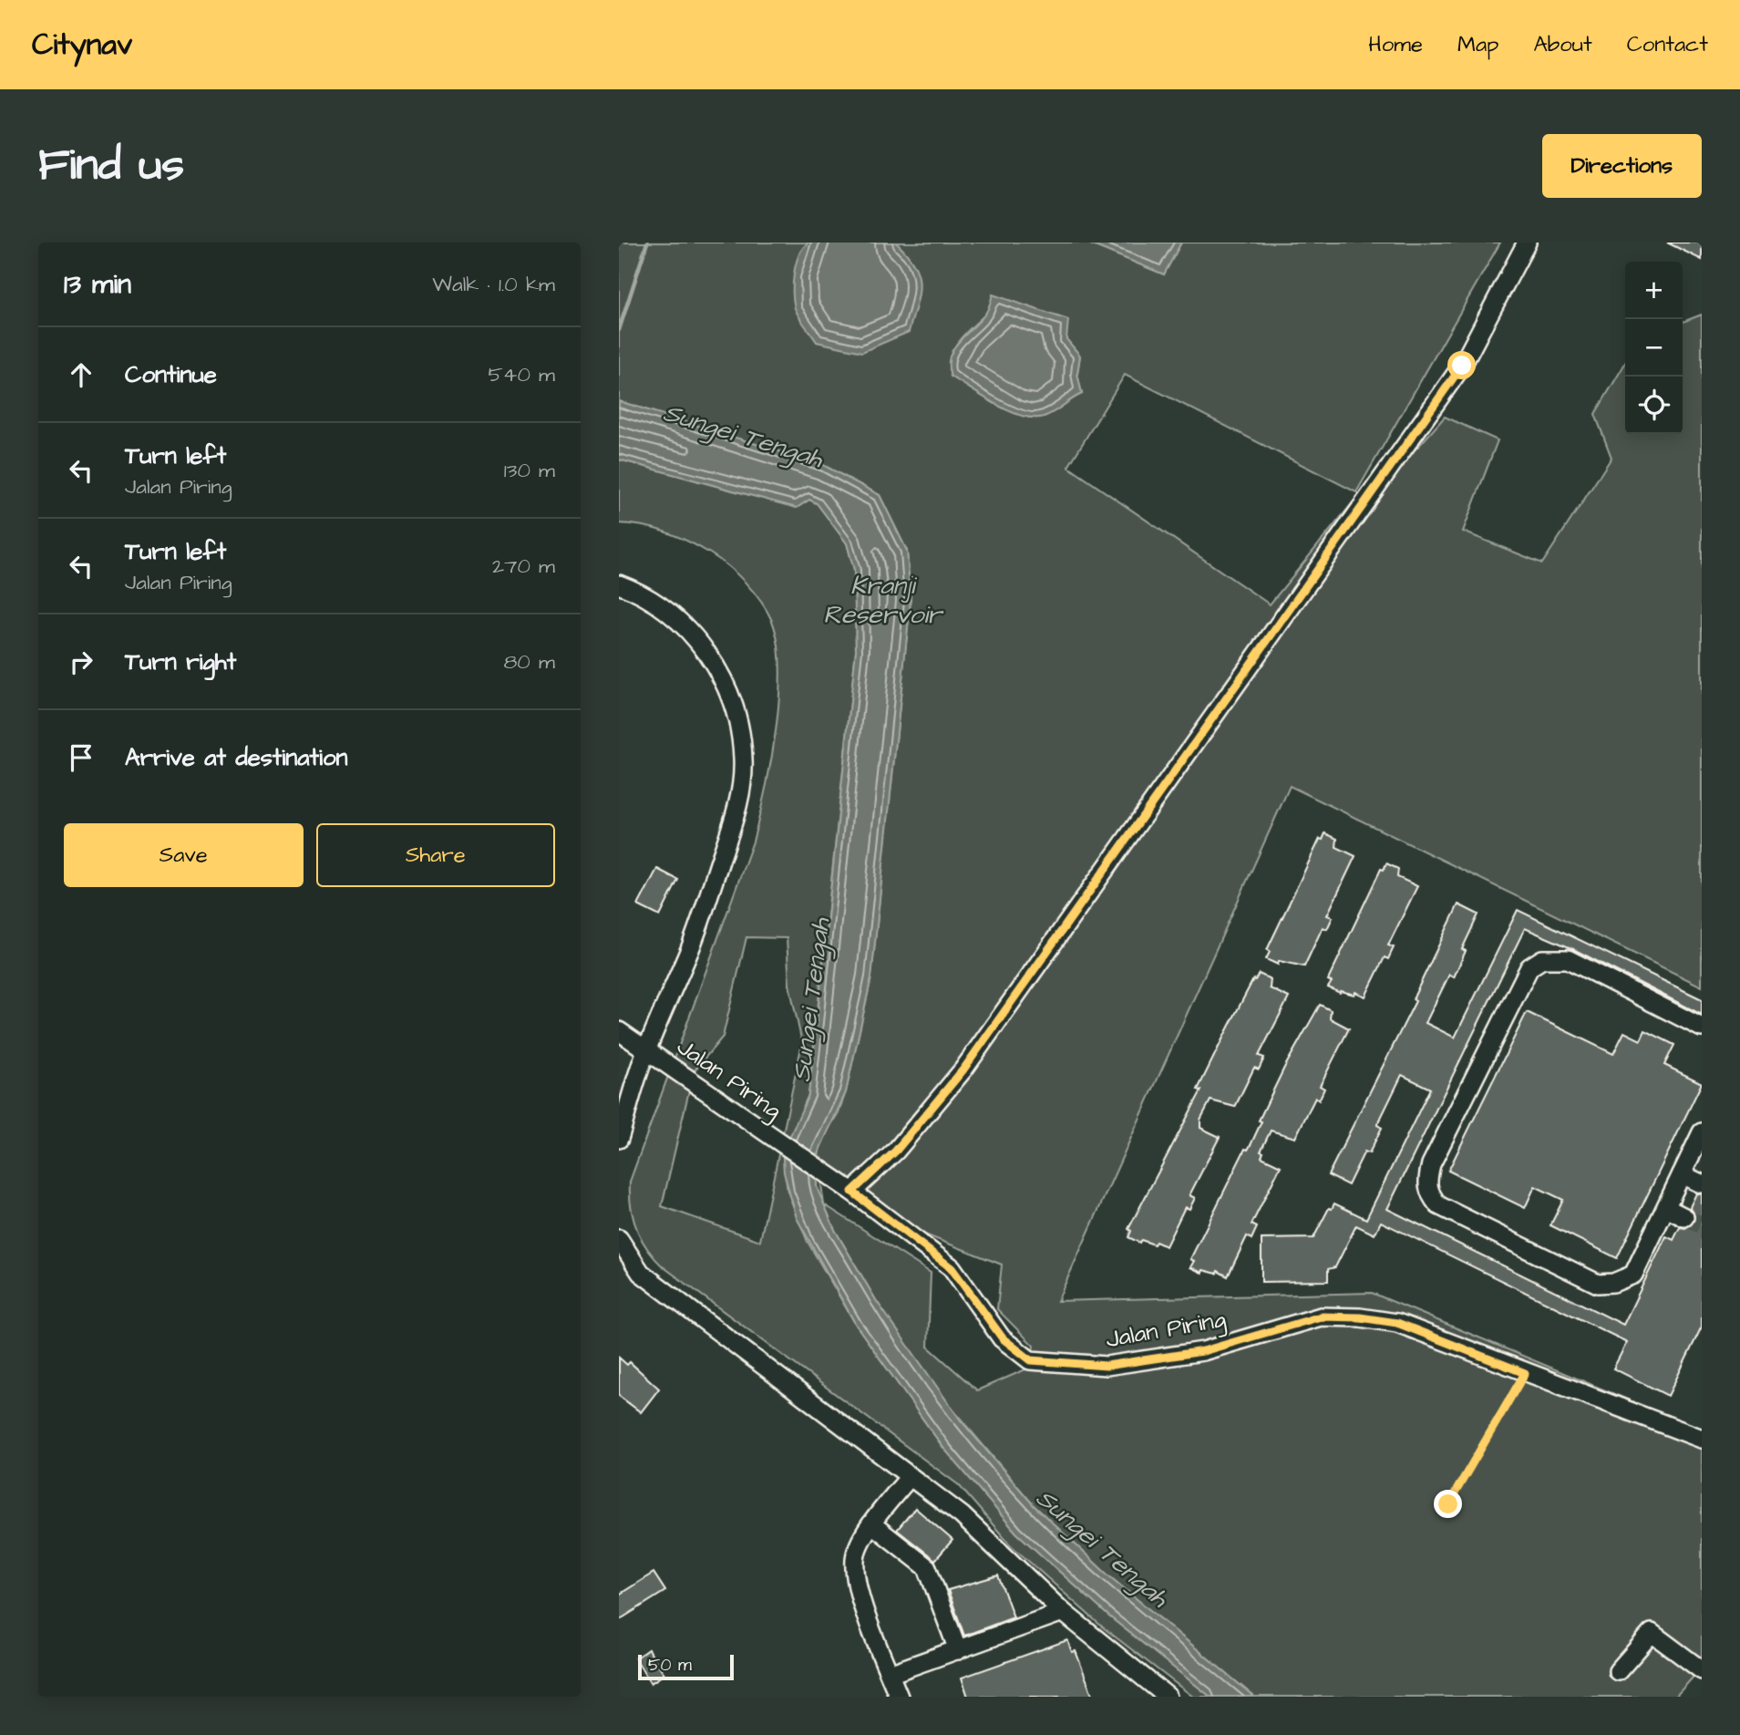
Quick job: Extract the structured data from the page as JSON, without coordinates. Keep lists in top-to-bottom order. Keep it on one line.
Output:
{"streets":{"lane":["Jalan Piring"]},"water":["Sungei Tengah","Kranji Reservoir"],"scale_bar":"50 m","page":{"header":"Citynav","nav":["Home","Map","About","Contact"],"buttons":["Directions",["Save","Share"]],"title":"Find us","heading":["13 min","Walk · 1.0 km"],"map_buttons":["+","−"],"list":[["Continue","540 m"],["Turn left","Jalan Piring","130 m"],["Turn left","Jalan Piring","270 m"],["Turn right","80 m"],"Arrive at destination"],"scale":"50 m"}}
